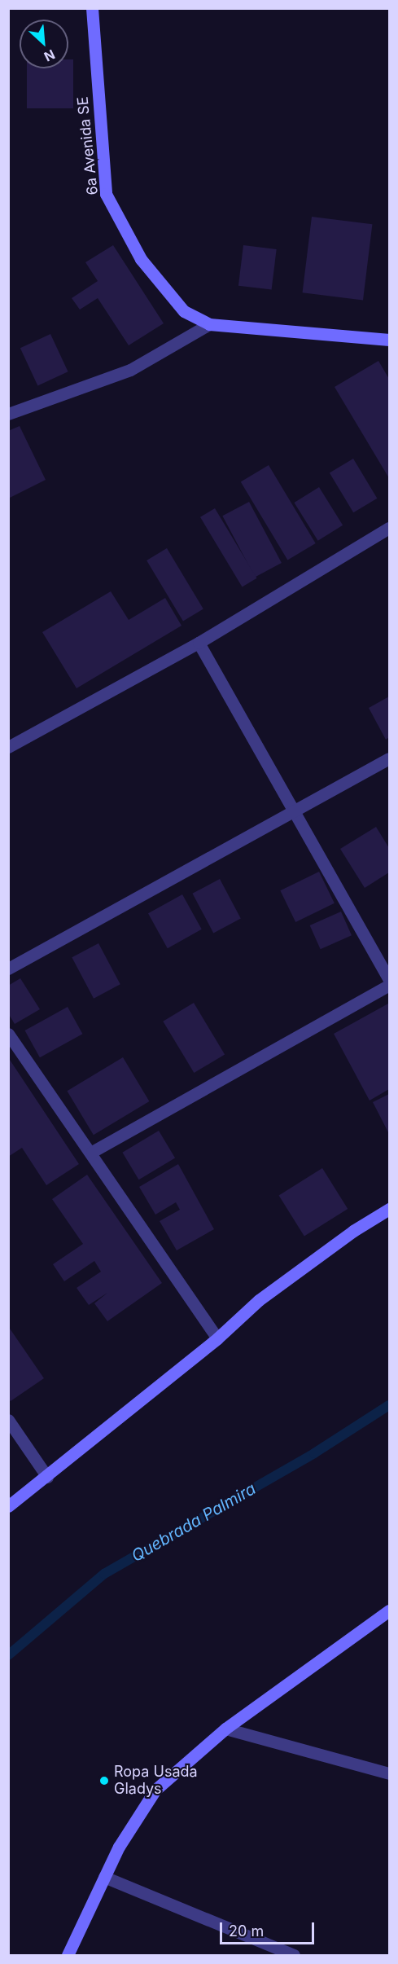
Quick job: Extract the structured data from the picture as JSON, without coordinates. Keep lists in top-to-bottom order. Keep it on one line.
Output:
{"streets":{"street":["6a Avenida SE"]},"water":["Quebrada Palmira"],"places":["Ropa Usada Gladys"],"scale_bar":"20 m","north":"bottom right"}
